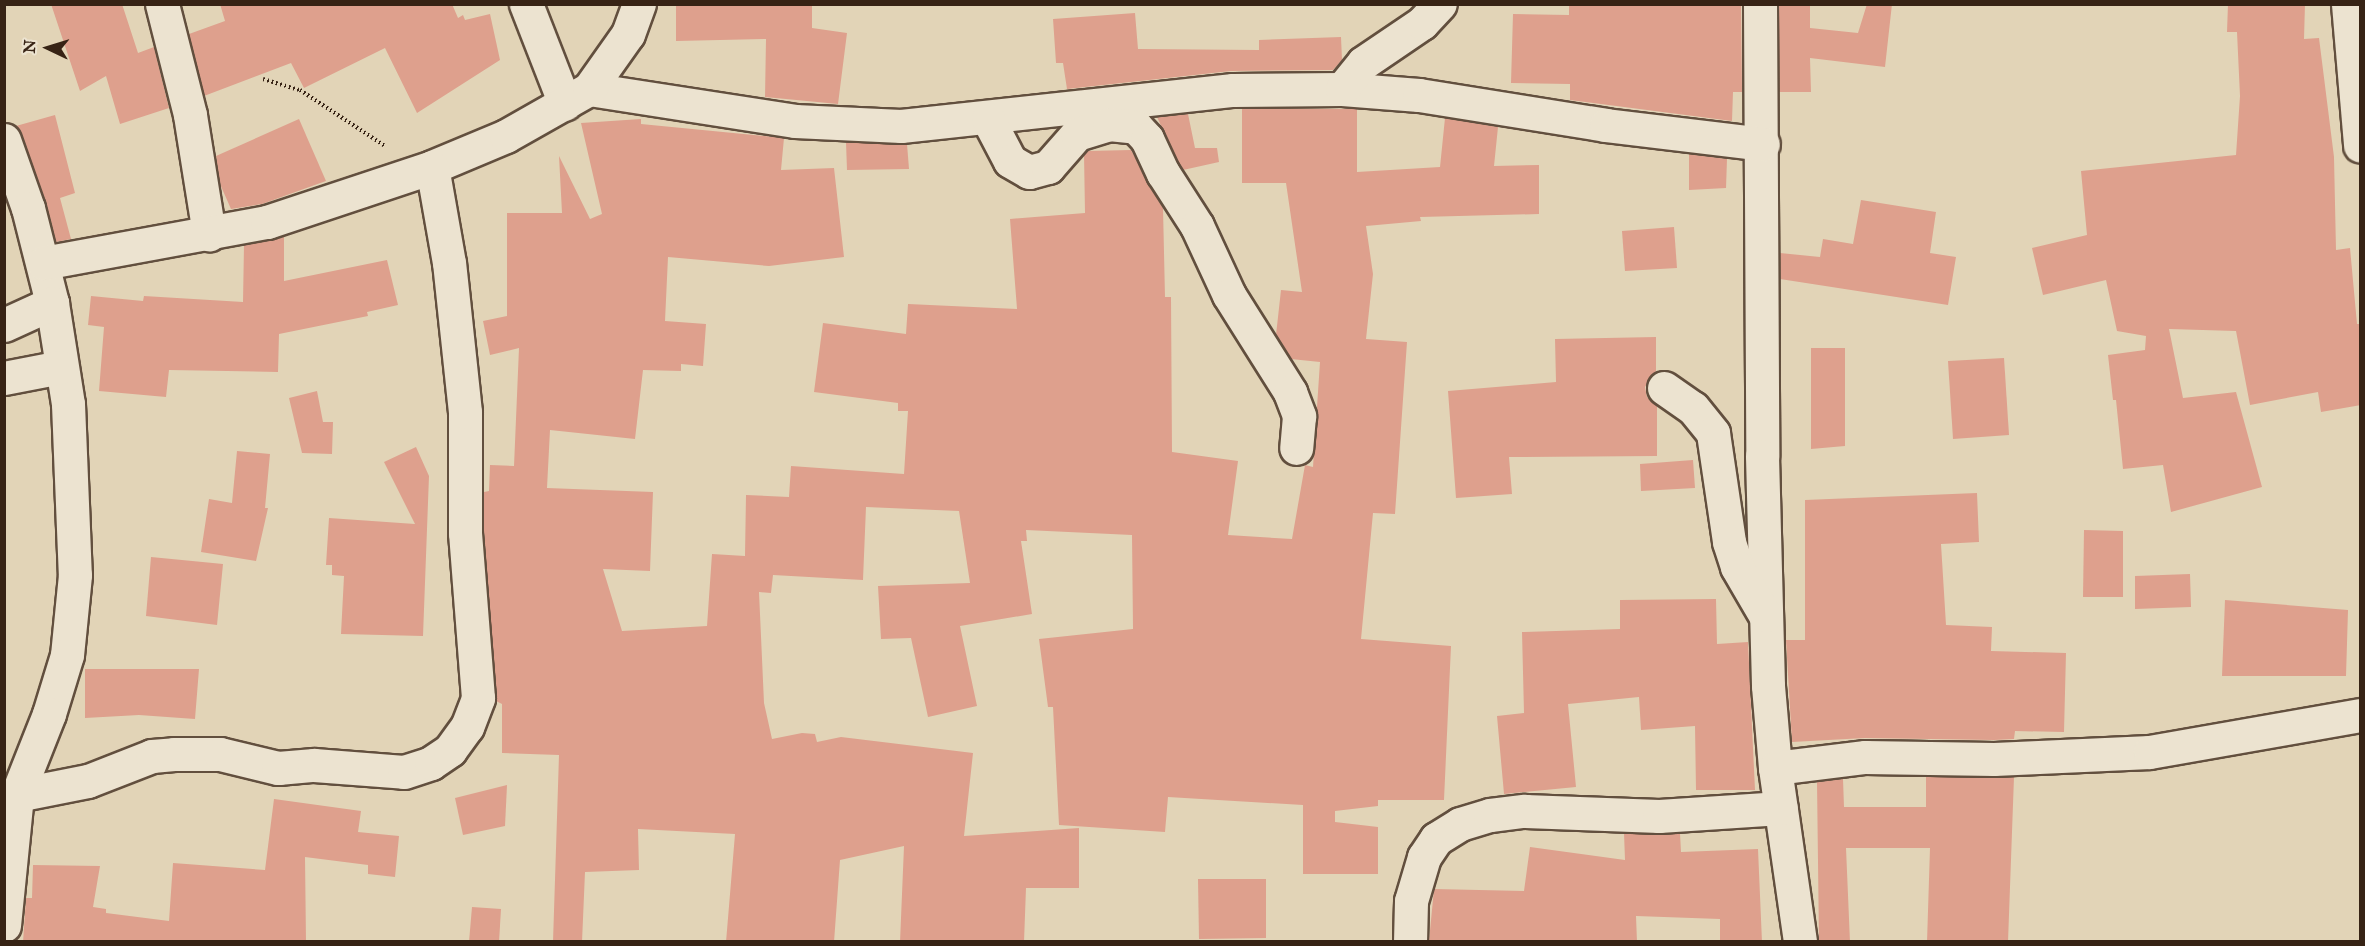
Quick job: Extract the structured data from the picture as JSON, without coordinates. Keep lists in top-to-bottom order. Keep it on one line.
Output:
{"north":"left"}
